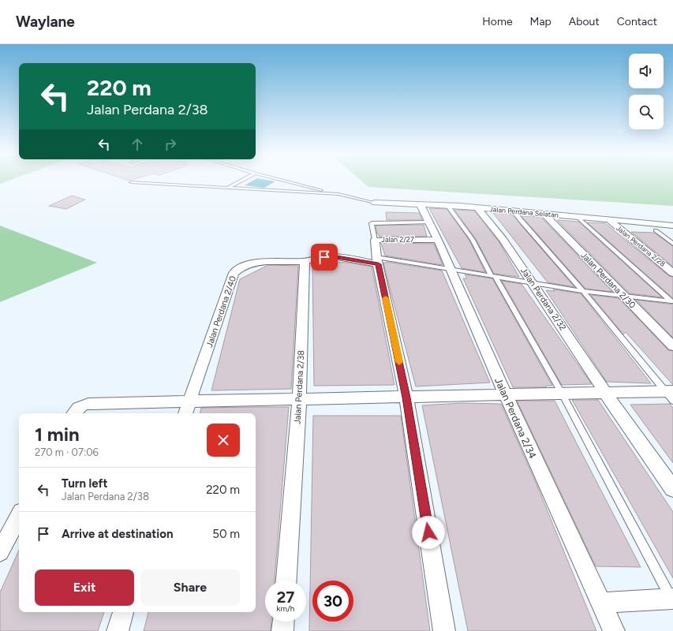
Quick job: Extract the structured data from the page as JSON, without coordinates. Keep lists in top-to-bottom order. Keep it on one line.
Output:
{"streets":{"street":["Jalan Perdana Selatan","Jalan 2/27","Jalan Perdana 2/28","Jalan Perdana 2/30","Jalan Perdana 2/32","Jalan Perdana 2/40","Jalan Perdana 2/38","Jalan Perdana 2/34"]},"crossings":[["Jalan Perdana Selatan","Jalan Perdana 2/28"],["Jalan Perdana Selatan","Jalan Perdana 2/30"],["Jalan Perdana Selatan","Jalan Perdana 2/32"],["Jalan Perdana Selatan","Jalan Perdana 2/34"],["Jalan 2/27","Jalan Perdana 2/34"],["Jalan Perdana 2/40","Jalan Perdana 2/38"]],"page":{"header":"Waylane","nav":["Home","Map","About","Contact"],"turn":["220 m","Jalan Perdana 2/38"],"heading":["1 min","270 m · 07:06"],"list":[{"name":"Turn left","note":"Jalan Perdana 2/38","value":"220 m"},{"name":"Arrive at destination","value":"50 m"}],"buttons":["Exit","Share"],"speed":"27 km/h","limit":"30"}}
